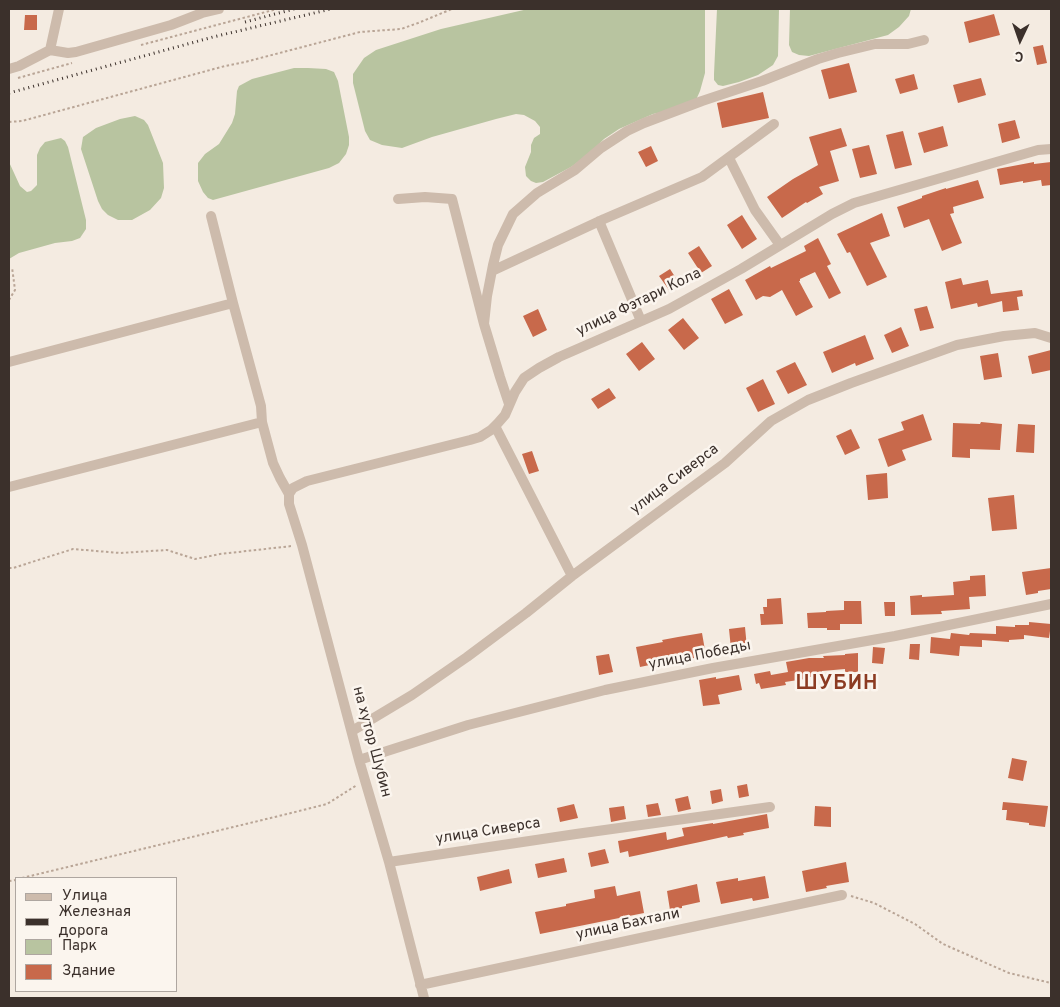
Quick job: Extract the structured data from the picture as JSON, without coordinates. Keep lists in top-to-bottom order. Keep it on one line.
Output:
{"streets":{"street":["улица Фэтари Кола","улица Сиверса","улица Победы","на хутор Шубин","улица Бахтали"]},"crossings":[["улица Фэтари Кола","на хутор Шубин"],["улица Сиверса","на хутор Шубин"],["улица Победы","на хутор Шубин"],["на хутор Шубин","улица Бахтали"]],"districts":["ШУБИН"],"legend":["Улица","Железная дорога","Парк","Здание"],"north":"bottom"}
